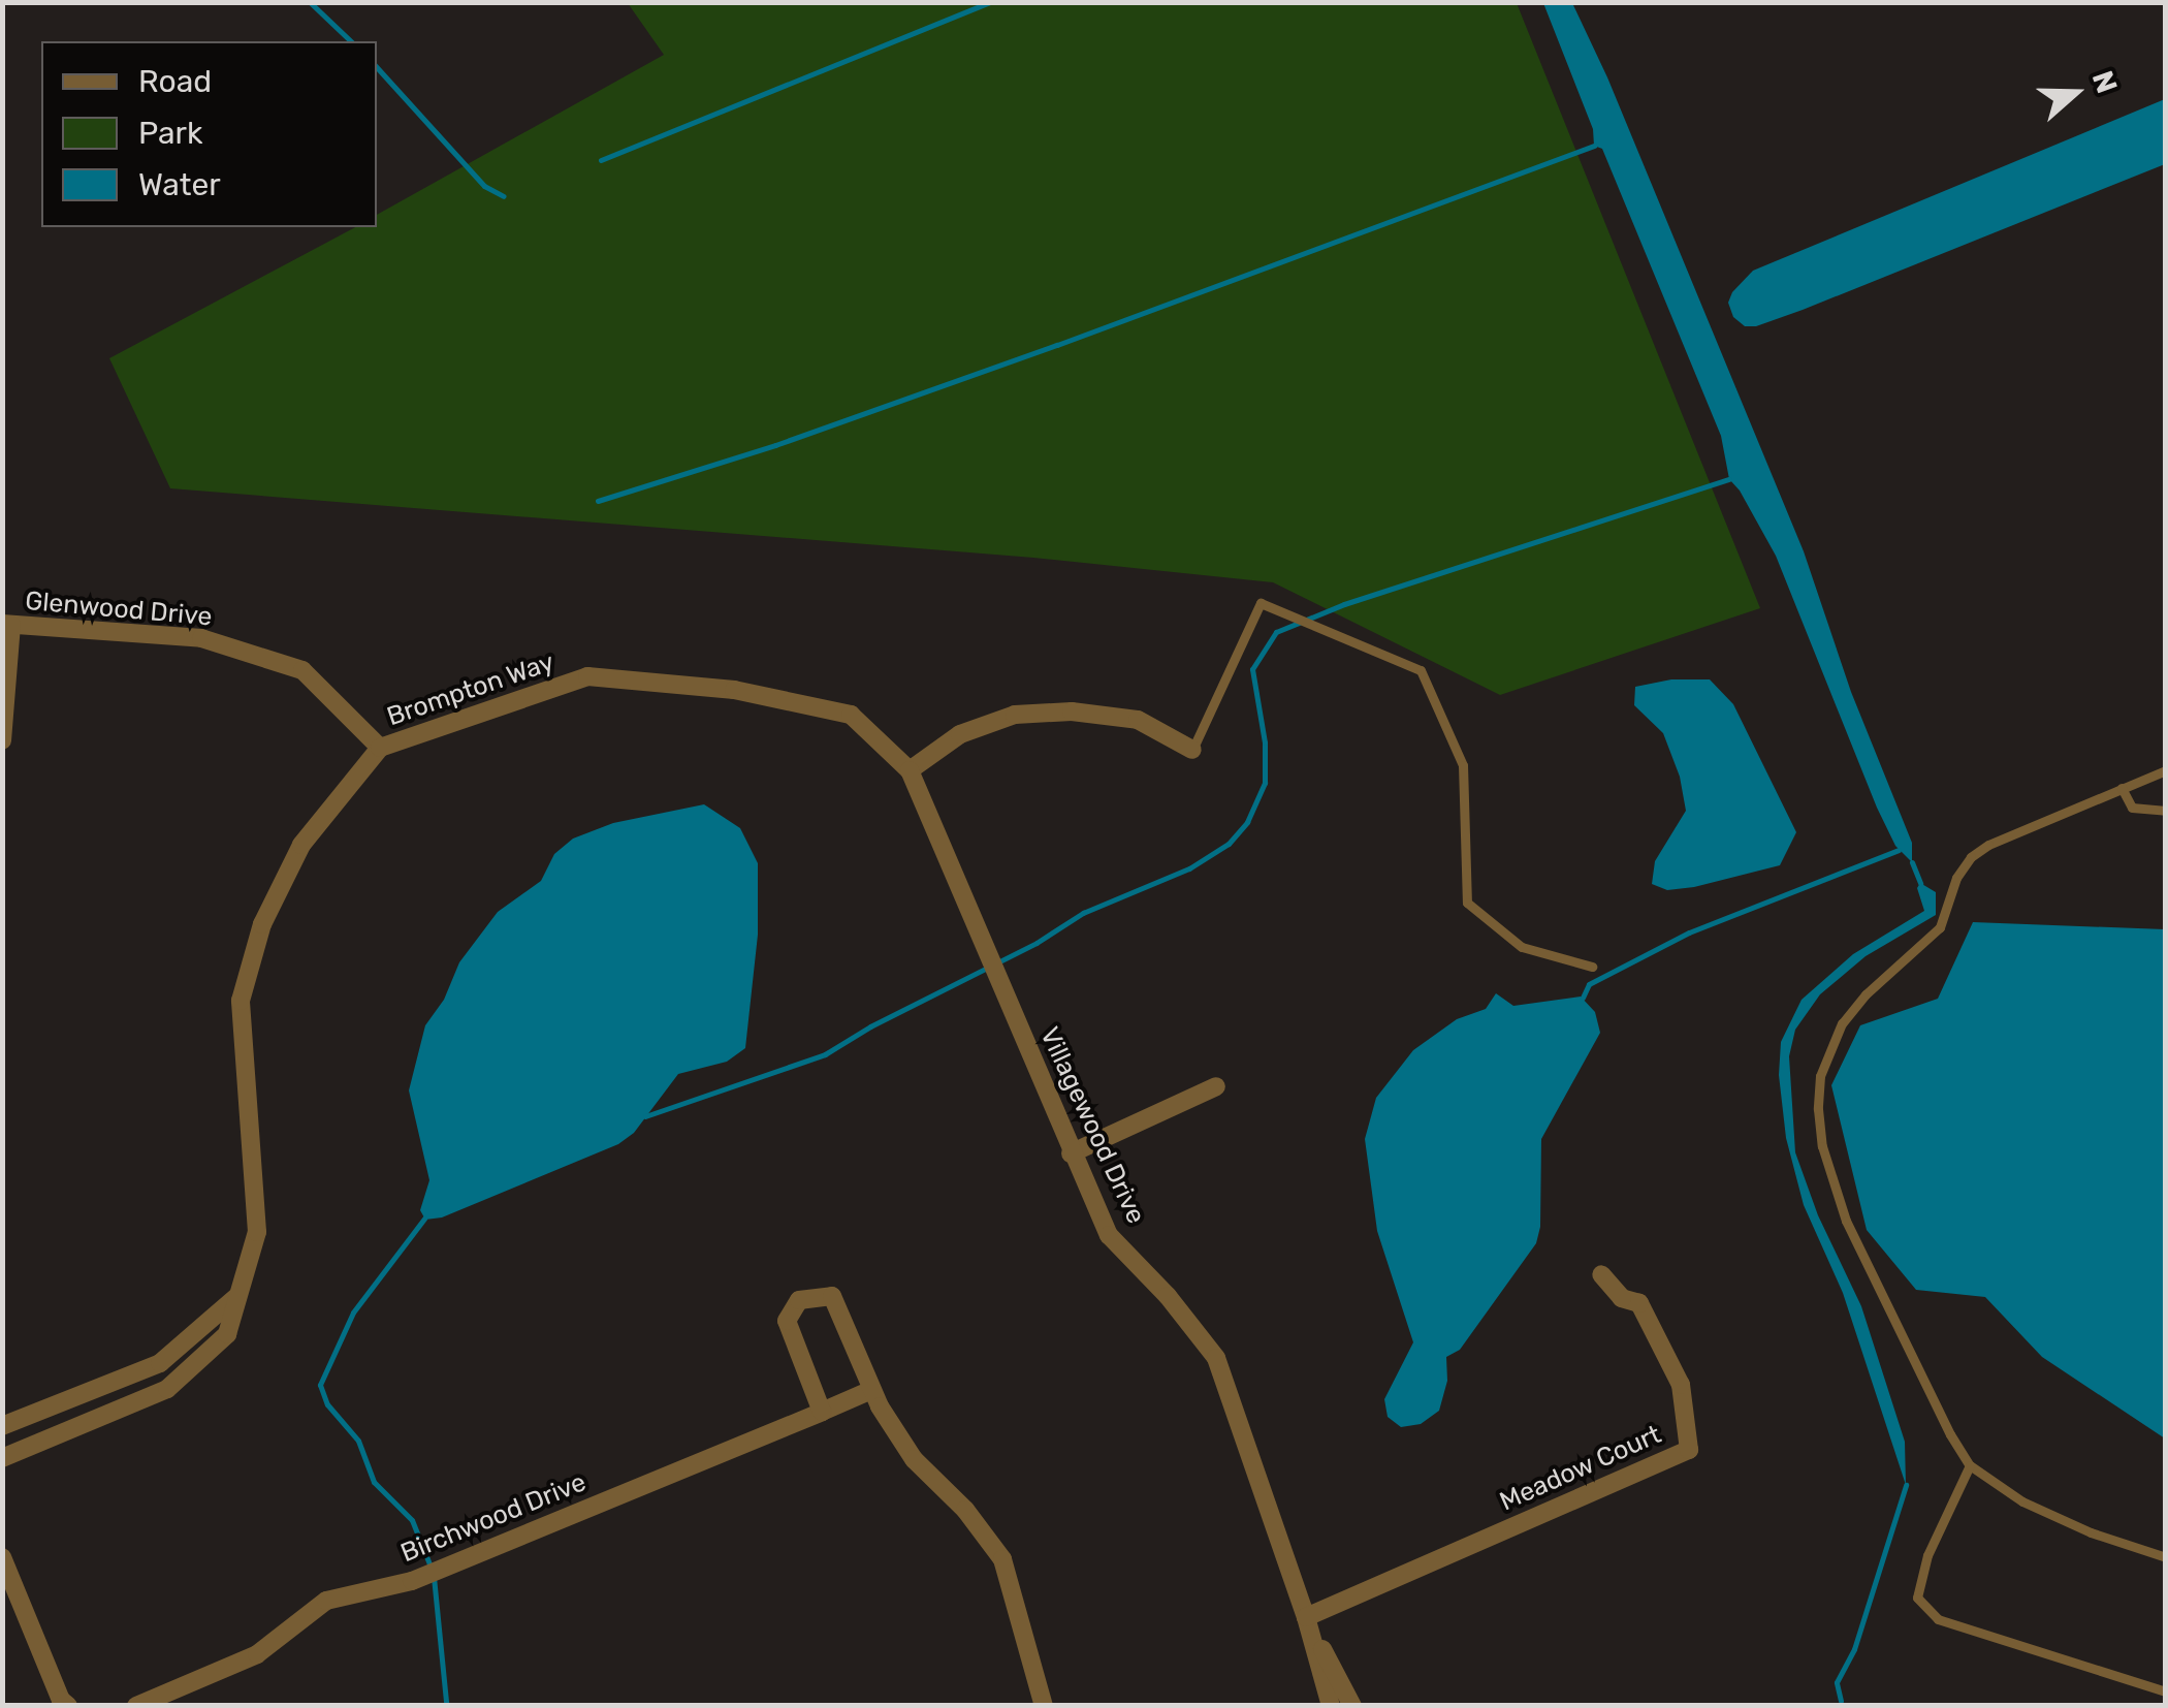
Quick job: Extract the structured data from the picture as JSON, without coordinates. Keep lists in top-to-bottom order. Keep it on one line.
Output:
{"streets":{"street":["Glenwood Drive","Brompton Way","Villagewood Drive","Meadow Court","Birchwood Drive"]},"crossings":[["Glenwood Drive","Brompton Way"],["Brompton Way","Villagewood Drive"],["Villagewood Drive","Meadow Court"]],"legend":["Road","Park","Water"],"north":"right"}
